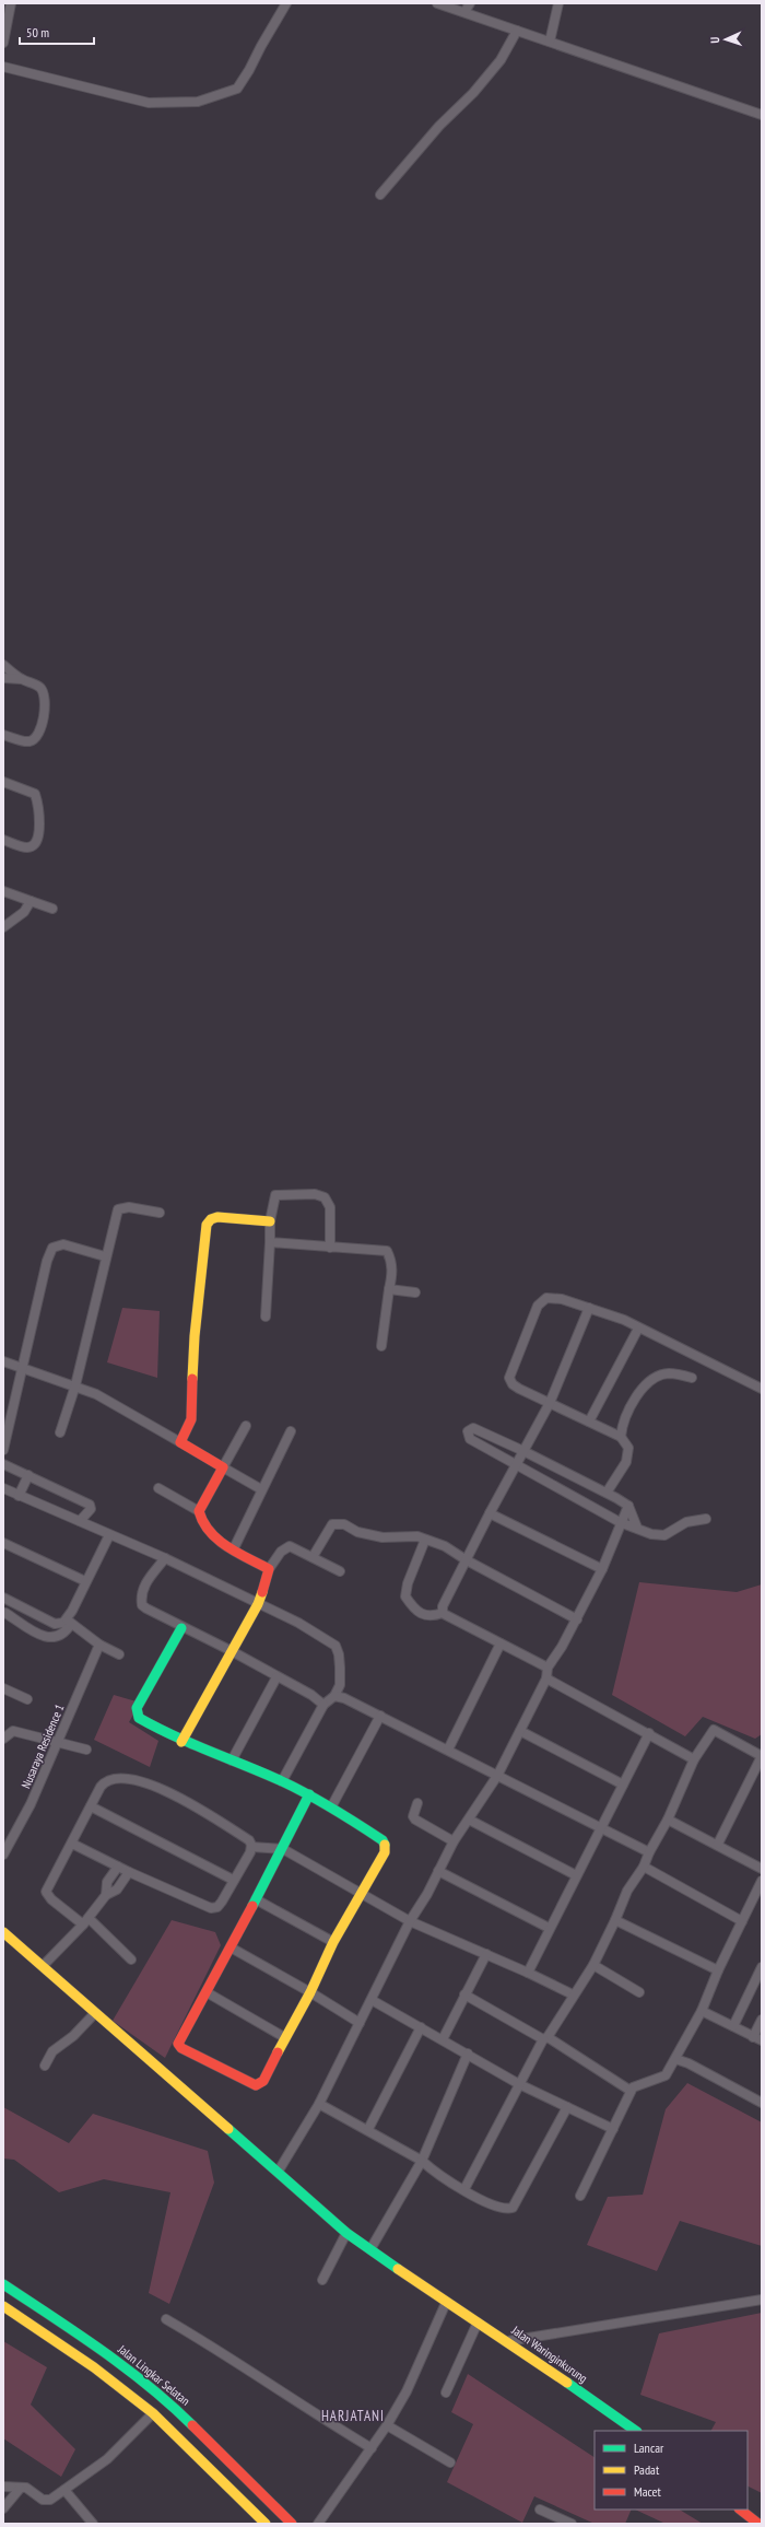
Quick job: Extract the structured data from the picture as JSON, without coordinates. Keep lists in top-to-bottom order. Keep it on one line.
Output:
{"streets":{"main road":["Jalan Waringinkurung","Jalan Lingkar Selatan"],"street":["Nusaraya Residence 1"]},"districts":["HARJATANI"],"legend":["Lancar","Padat","Macet"],"scale_bar":"50 m","north":"left"}
